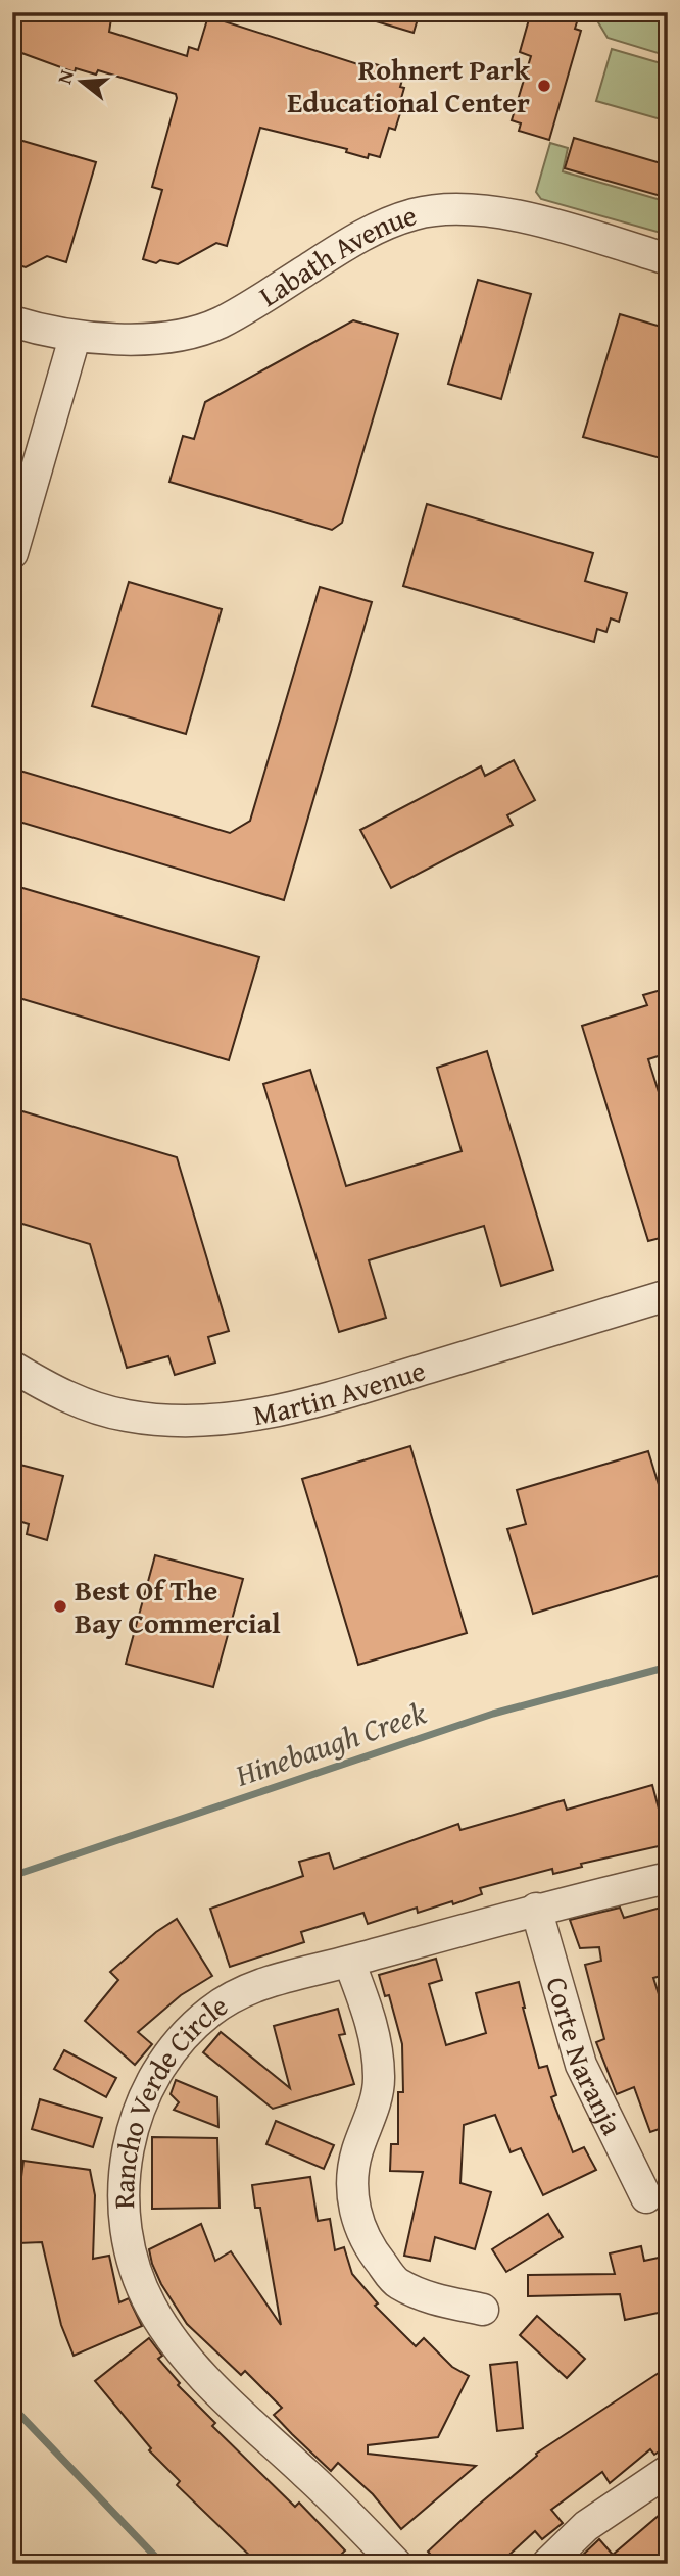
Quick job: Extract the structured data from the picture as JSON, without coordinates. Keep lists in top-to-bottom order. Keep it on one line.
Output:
{"streets":{"street":["Labath Avenue","Martin Avenue","Corte Naranja","Rancho Verde Circle"]},"crossings":[["Corte Naranja","Rancho Verde Circle"]],"water":["Hinebaugh Creek"],"places":["Rohnert Park Educational Center","Best Of The Bay Commercial"],"north":"left"}
